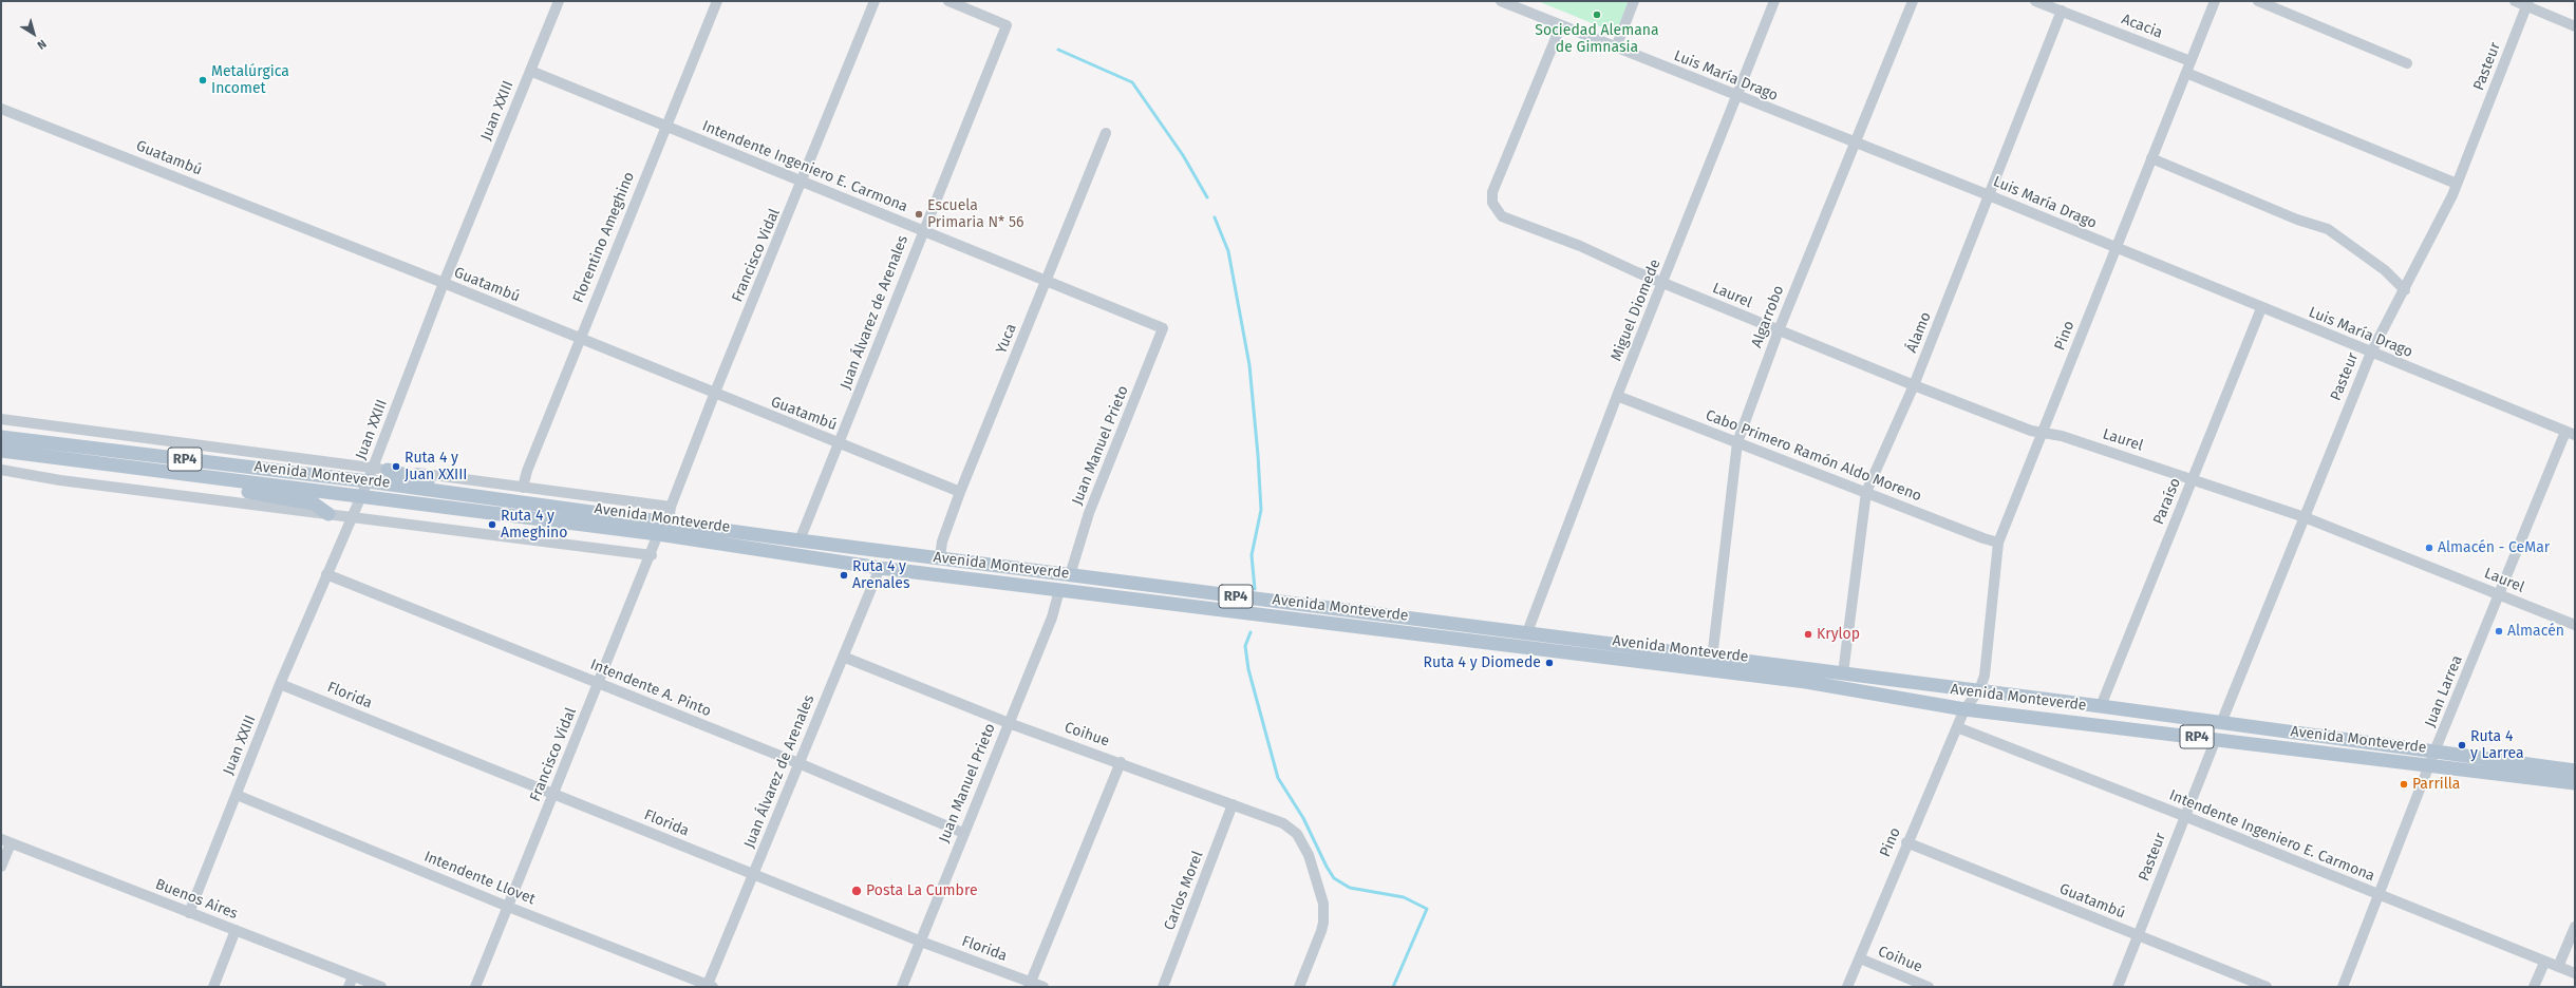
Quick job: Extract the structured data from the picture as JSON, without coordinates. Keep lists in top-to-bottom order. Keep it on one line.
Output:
{"streets":{"main road":["RP4","Avenida Monteverde"],"street":["Acacia","Pasteur","Luis María Drago","Juan XXIII","Guatambú","Intendente Ingeniero E. Carmona","Florentino Ameghino","Francisco Vidal","Laurel","Miguel Diomede","Juan Álvarez de Arenales","Algarrobo","Álamo","Pino","Yuca","Juan Manuel Prieto","Cabo Primero Ramón Aldo Moreno","Paraíso","Intendente A. Pinto","Juan Larrea","Florida","Coihue","Intendente Llovet","Carlos Morel","Buenos Aires"]},"crossings":[["Acacia","Álamo"],["Acacia","Pino"],["Pasteur","Luis María Drago"],["Pasteur","Guatambú"],["Pasteur","Intendente Ingeniero E. Carmona"],["Pasteur","Laurel"],["Pasteur","Avenida Monteverde"],["Luis María Drago","Laurel"],["Luis María Drago","Miguel Diomede"],["Luis María Drago","Algarrobo"],["Luis María Drago","Álamo"],["Luis María Drago","Pino"],["Luis María Drago","Paraíso"],["Luis María Drago","Juan Larrea"],["Juan XXIII","Guatambú"],["Juan XXIII","Intendente Ingeniero E. Carmona"],["Juan XXIII","Avenida Monteverde"],["Juan XXIII","Intendente A. Pinto"],["Juan XXIII","Florida"],["Juan XXIII","Intendente Llovet"],["Juan XXIII","Buenos Aires"],["Guatambú","Florentino Ameghino"],["Guatambú","Francisco Vidal"],["Guatambú","Juan Álvarez de Arenales"],["Guatambú","Pino"],["Guatambú","Yuca"],["Intendente Ingeniero E. Carmona","Florentino Ameghino"],["Intendente Ingeniero E. Carmona","Francisco Vidal"],["Intendente Ingeniero E. Carmona","Juan Álvarez de Arenales"],["Intendente Ingeniero E. Carmona","Pino"],["Intendente Ingeniero E. Carmona","Yuca"],["Intendente Ingeniero E. Carmona","Juan Manuel Prieto"],["Intendente Ingeniero E. Carmona","Juan Larrea"],["Francisco Vidal","Avenida Monteverde"],["Francisco Vidal","Intendente A. Pinto"],["Francisco Vidal","Florida"],["Francisco Vidal","Intendente Llovet"],["Laurel","Miguel Diomede"],["Laurel","Algarrobo"],["Laurel","Álamo"],["Laurel","Pino"],["Laurel","Paraíso"],["Laurel","Juan Larrea"],["Miguel Diomede","Cabo Primero Ramón Aldo Moreno"],["Miguel Diomede","Avenida Monteverde"],["Juan Álvarez de Arenales","Avenida Monteverde"],["Juan Álvarez de Arenales","Intendente A. Pinto"],["Juan Álvarez de Arenales","Florida"],["Juan Álvarez de Arenales","Coihue"],["Juan Álvarez de Arenales","Intendente Llovet"],["Algarrobo","Cabo Primero Ramón Aldo Moreno"],["Algarrobo","Avenida Monteverde"],["Álamo","Cabo Primero Ramón Aldo Moreno"],["Álamo","Avenida Monteverde"],["Pino","Cabo Primero Ramón Aldo Moreno"],["Pino","Avenida Monteverde"],["Pino","Coihue"],["Yuca","Avenida Monteverde"],["Juan Manuel Prieto","Avenida Monteverde"],["Juan Manuel Prieto","Intendente A. Pinto"],["Juan Manuel Prieto","Florida"],["Juan Manuel Prieto","Coihue"],["Avenida Monteverde","Paraíso"],["Avenida Monteverde","Juan Larrea"],["Coihue","Carlos Morel"]],"places":["Sociedad Alemana de Gimnasia","Metalúrgica Incomet","Escuela Primaria N* 56","Ruta 4 y Juan XXIII","Ruta 4 y Ameghino","Almacén - CeMar","Ruta 4 y Arenales","Almacén","Krylop","Ruta 4 y Diomede","Ruta 4 y Larrea","Parrilla","Posta La Cumbre"],"north":"bottom right"}
